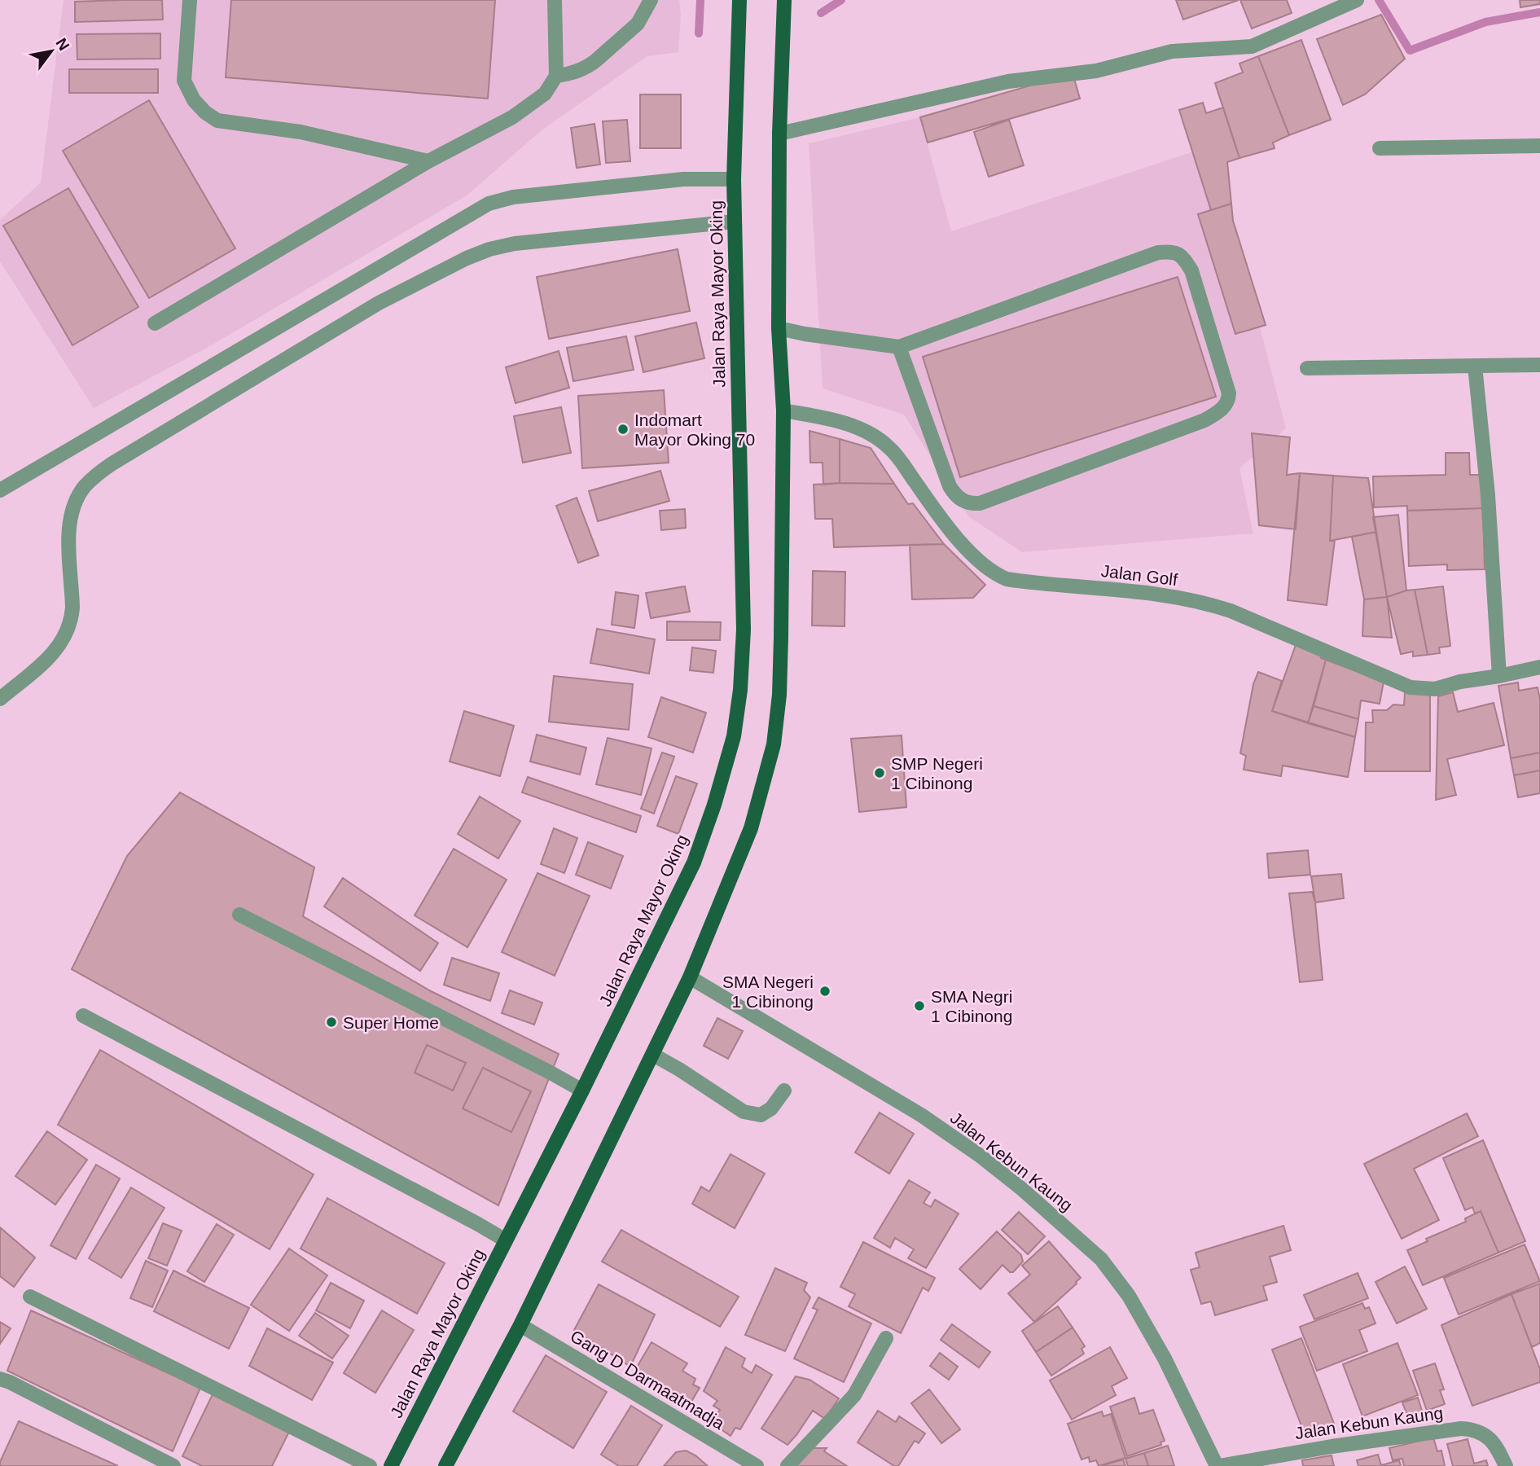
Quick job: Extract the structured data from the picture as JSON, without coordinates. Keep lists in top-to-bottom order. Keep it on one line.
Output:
{"streets":{"main road":["Jalan Raya Mayor Oking"],"street":["Jalan Golf","Jalan Kebun Kaung","Gang D Darmaatmadja"]},"places":["Indomart Mayor Oking 70","SMP Negeri 1 Cibinong","SMA Negeri 1 Cibinong","SMA Negri 1 Cibinong","Super Home"],"north":"top right"}
